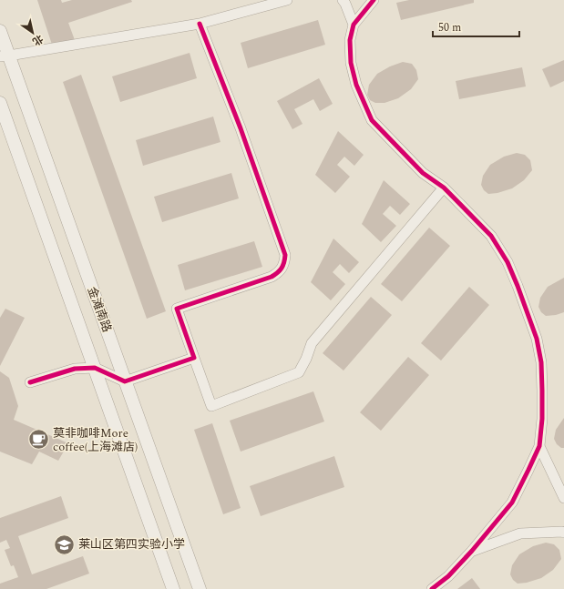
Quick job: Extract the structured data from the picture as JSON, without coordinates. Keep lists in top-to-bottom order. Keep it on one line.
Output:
{"streets":{"street":["金滩南路"]},"places":{"cafe":["莫非咖啡More coffee(上海滩店)"],"school or university":["莱山区第四实验小学"]},"scale_bar":"50 m","north":"bottom right"}
